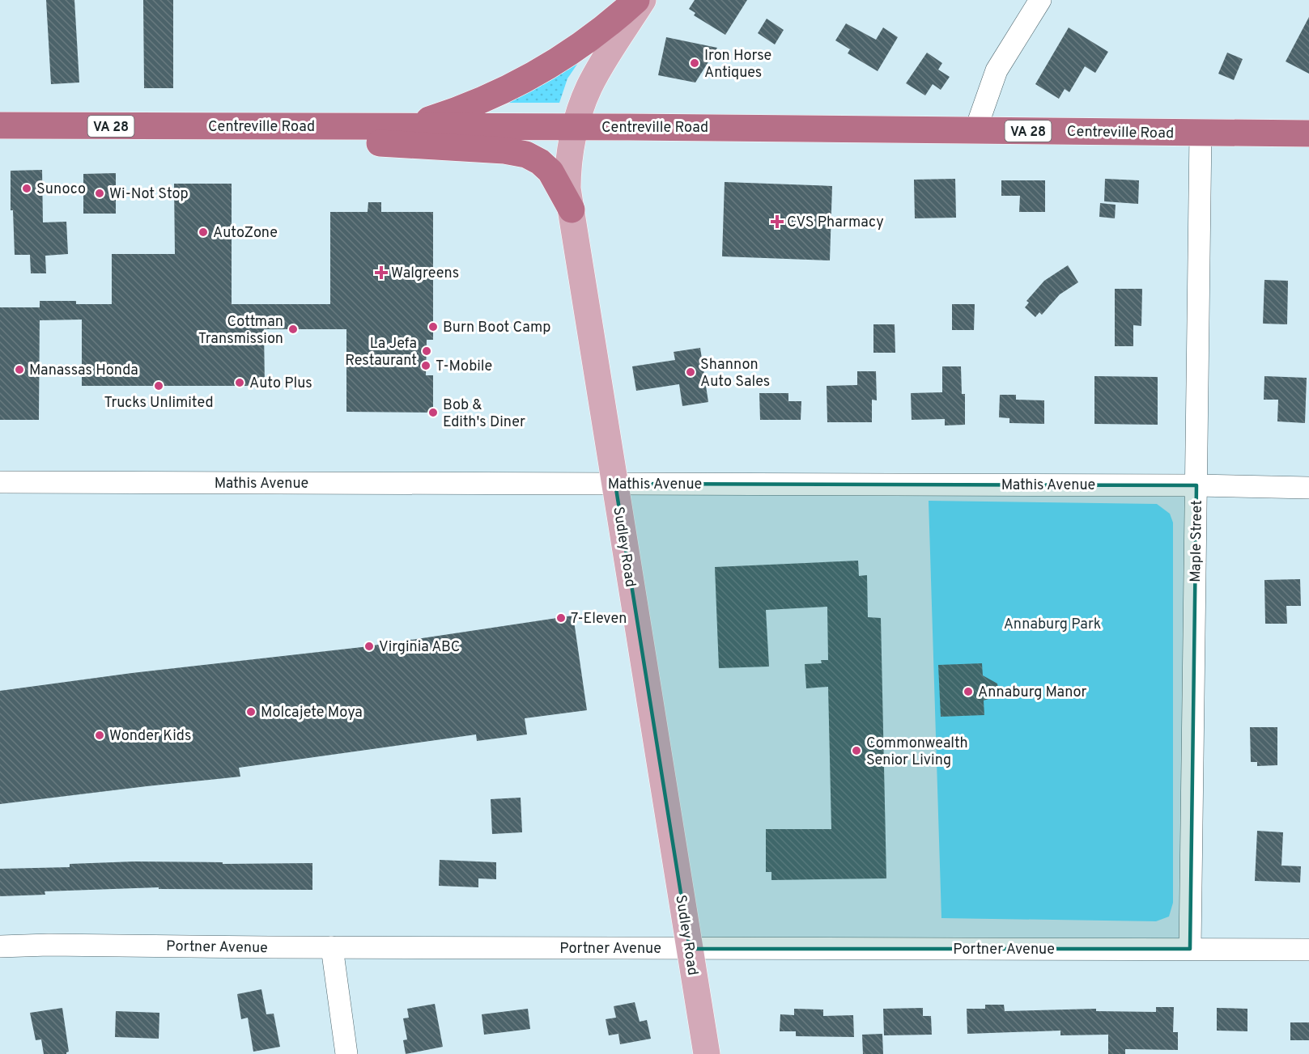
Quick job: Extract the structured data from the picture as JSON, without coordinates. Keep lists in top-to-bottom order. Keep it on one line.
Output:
{"streets":{"highway":["VA 28","Centreville Road"],"main road":["Sudley Road"],"street":["Mathis Avenue","Maple Street","Portner Avenue"]},"crossings":[["Centreville Road","Maple Street"],["Centreville Road","Sudley Road"],["Mathis Avenue","Maple Street"],["Mathis Avenue","Sudley Road"],["Maple Street","Portner Avenue"],["Sudley Road","Portner Avenue"]],"parks":["Annaburg Park"],"places":{"other":["Iron Horse Antiques","Sunoco","Wi-Not Stop","AutoZone","Burn Boot Camp","Cottman Transmission","La Jefa Restaurant","T-Mobile","Manassas Honda","Shannon Auto Sales","Auto Plus","Trucks Unlimited","Bob & Edith's Diner","7-Eleven","Virginia ABC","Annaburg Manor","Molcajete Moya","Wonder Kids","Commonwealth Senior Living"],"health":["CVS Pharmacy","Walgreens"]}}
